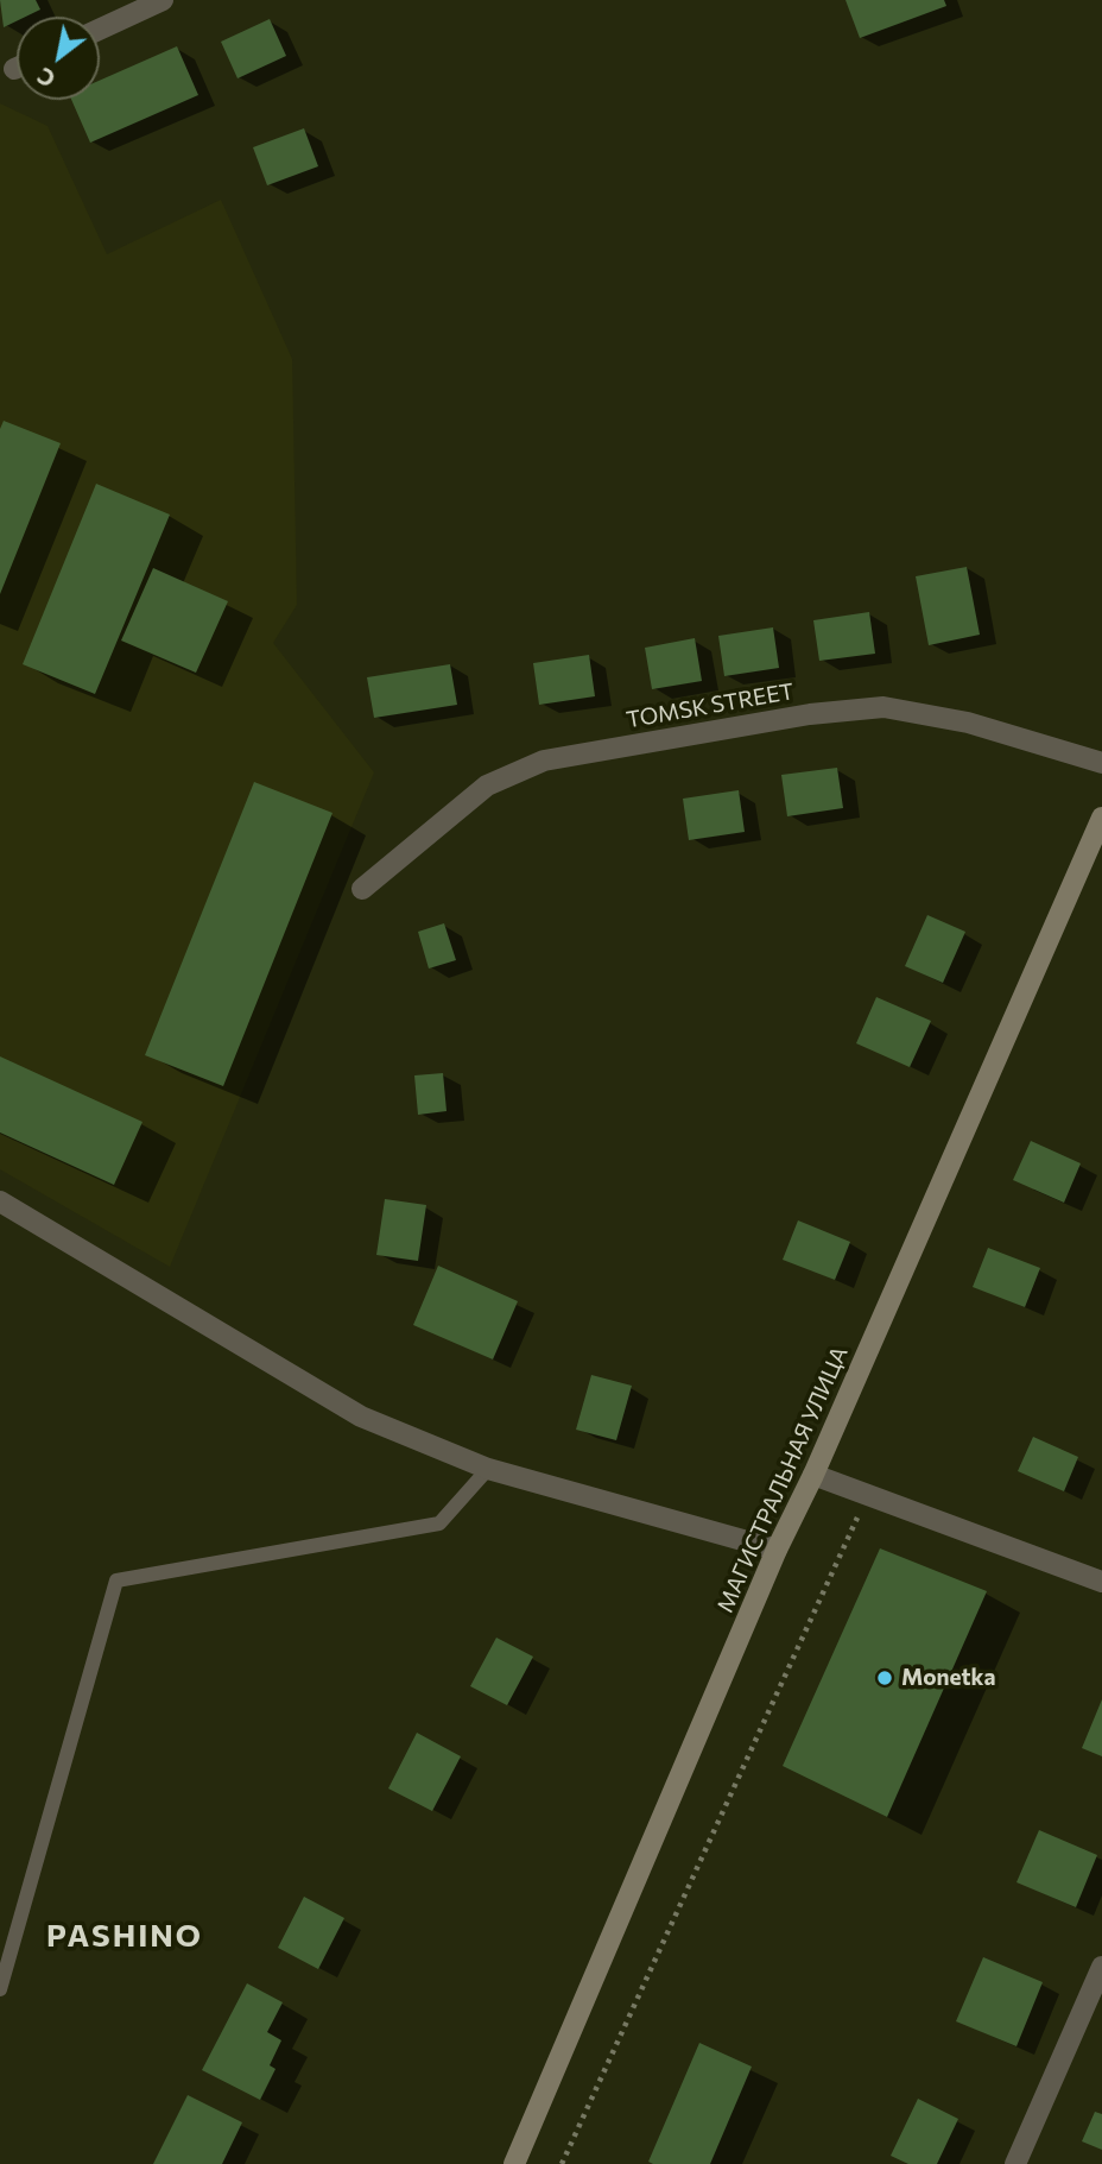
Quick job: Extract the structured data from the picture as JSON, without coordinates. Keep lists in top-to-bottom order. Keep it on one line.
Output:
{"streets":{"main road":["МАГИСТРАЛЬНАЯ УЛИЦА"],"street":["TOMSK STREET"]},"districts":["PASHINO"],"places":["Monetka"],"north":"bottom left"}
